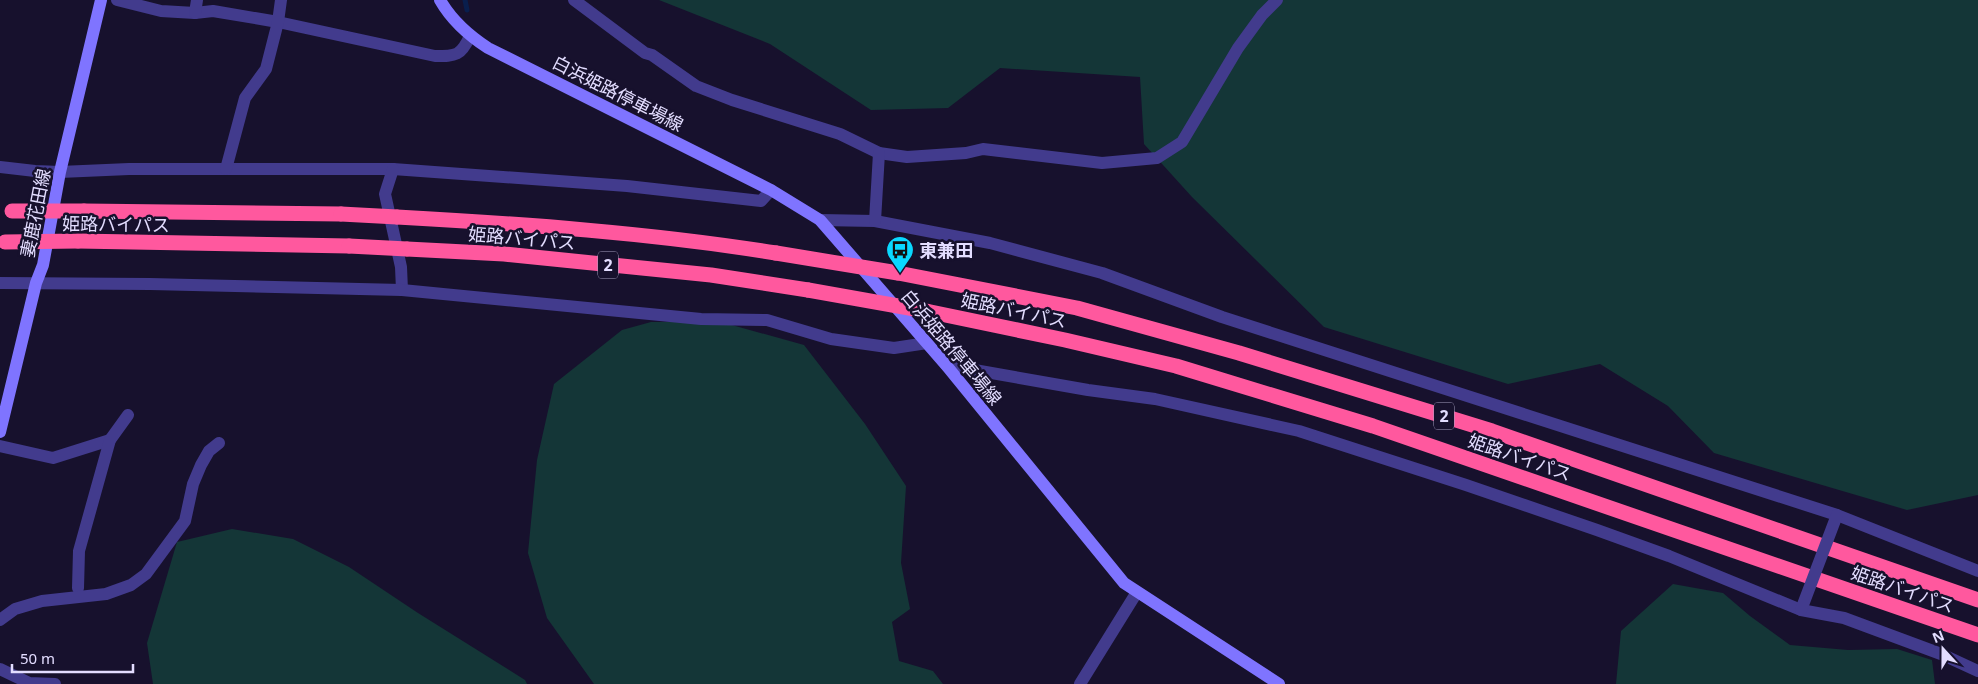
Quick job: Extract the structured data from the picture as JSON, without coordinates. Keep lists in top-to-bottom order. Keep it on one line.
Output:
{"streets":{"highway":["姫路バイパス","2"],"main road":["白浜姫路停車場線","妻鹿花田線"]},"places":{"bus stop":["東兼田"]},"scale_bar":"50 m","north":"top"}
